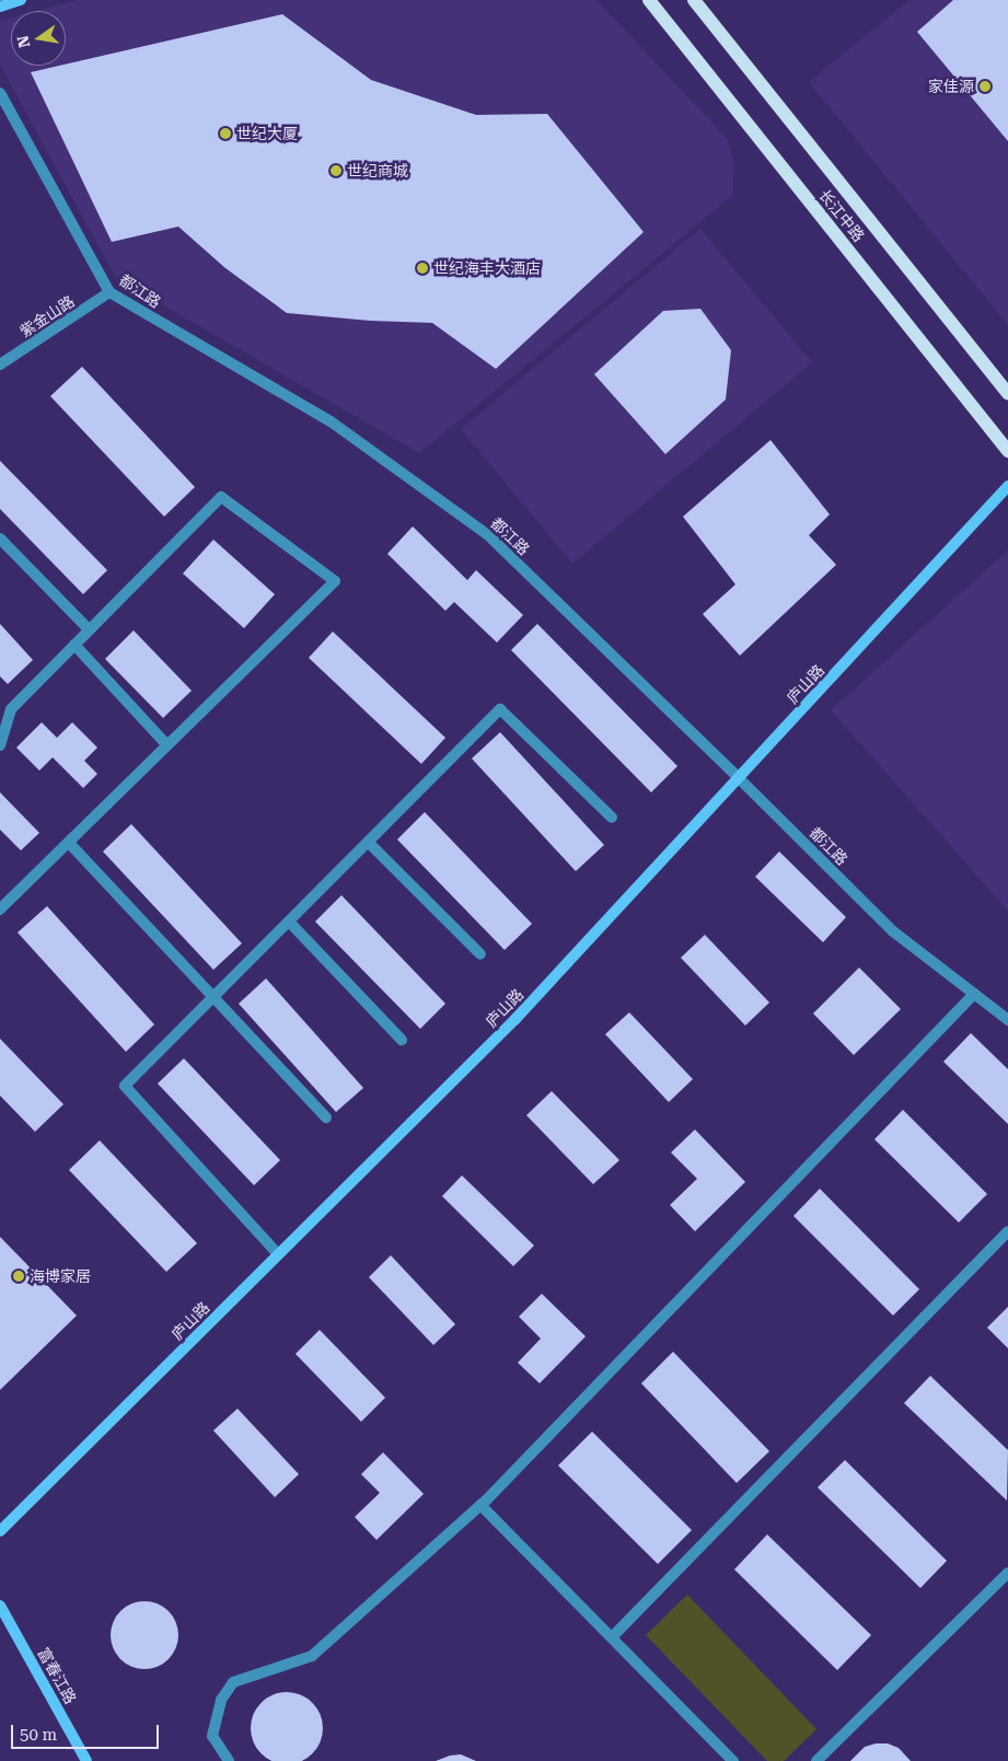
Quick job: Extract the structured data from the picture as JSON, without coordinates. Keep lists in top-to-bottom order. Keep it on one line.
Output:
{"streets":{"main road":["长江中路"],"street":["都江路","紫金山路","庐山路","富春江路"]},"crossings":[["都江路","紫金山路"],["都江路","庐山路"]],"places":["家佳源","世纪大厦","世纪商城","世纪海丰大酒店","海博家居"],"scale_bar":"50 m","north":"left"}
